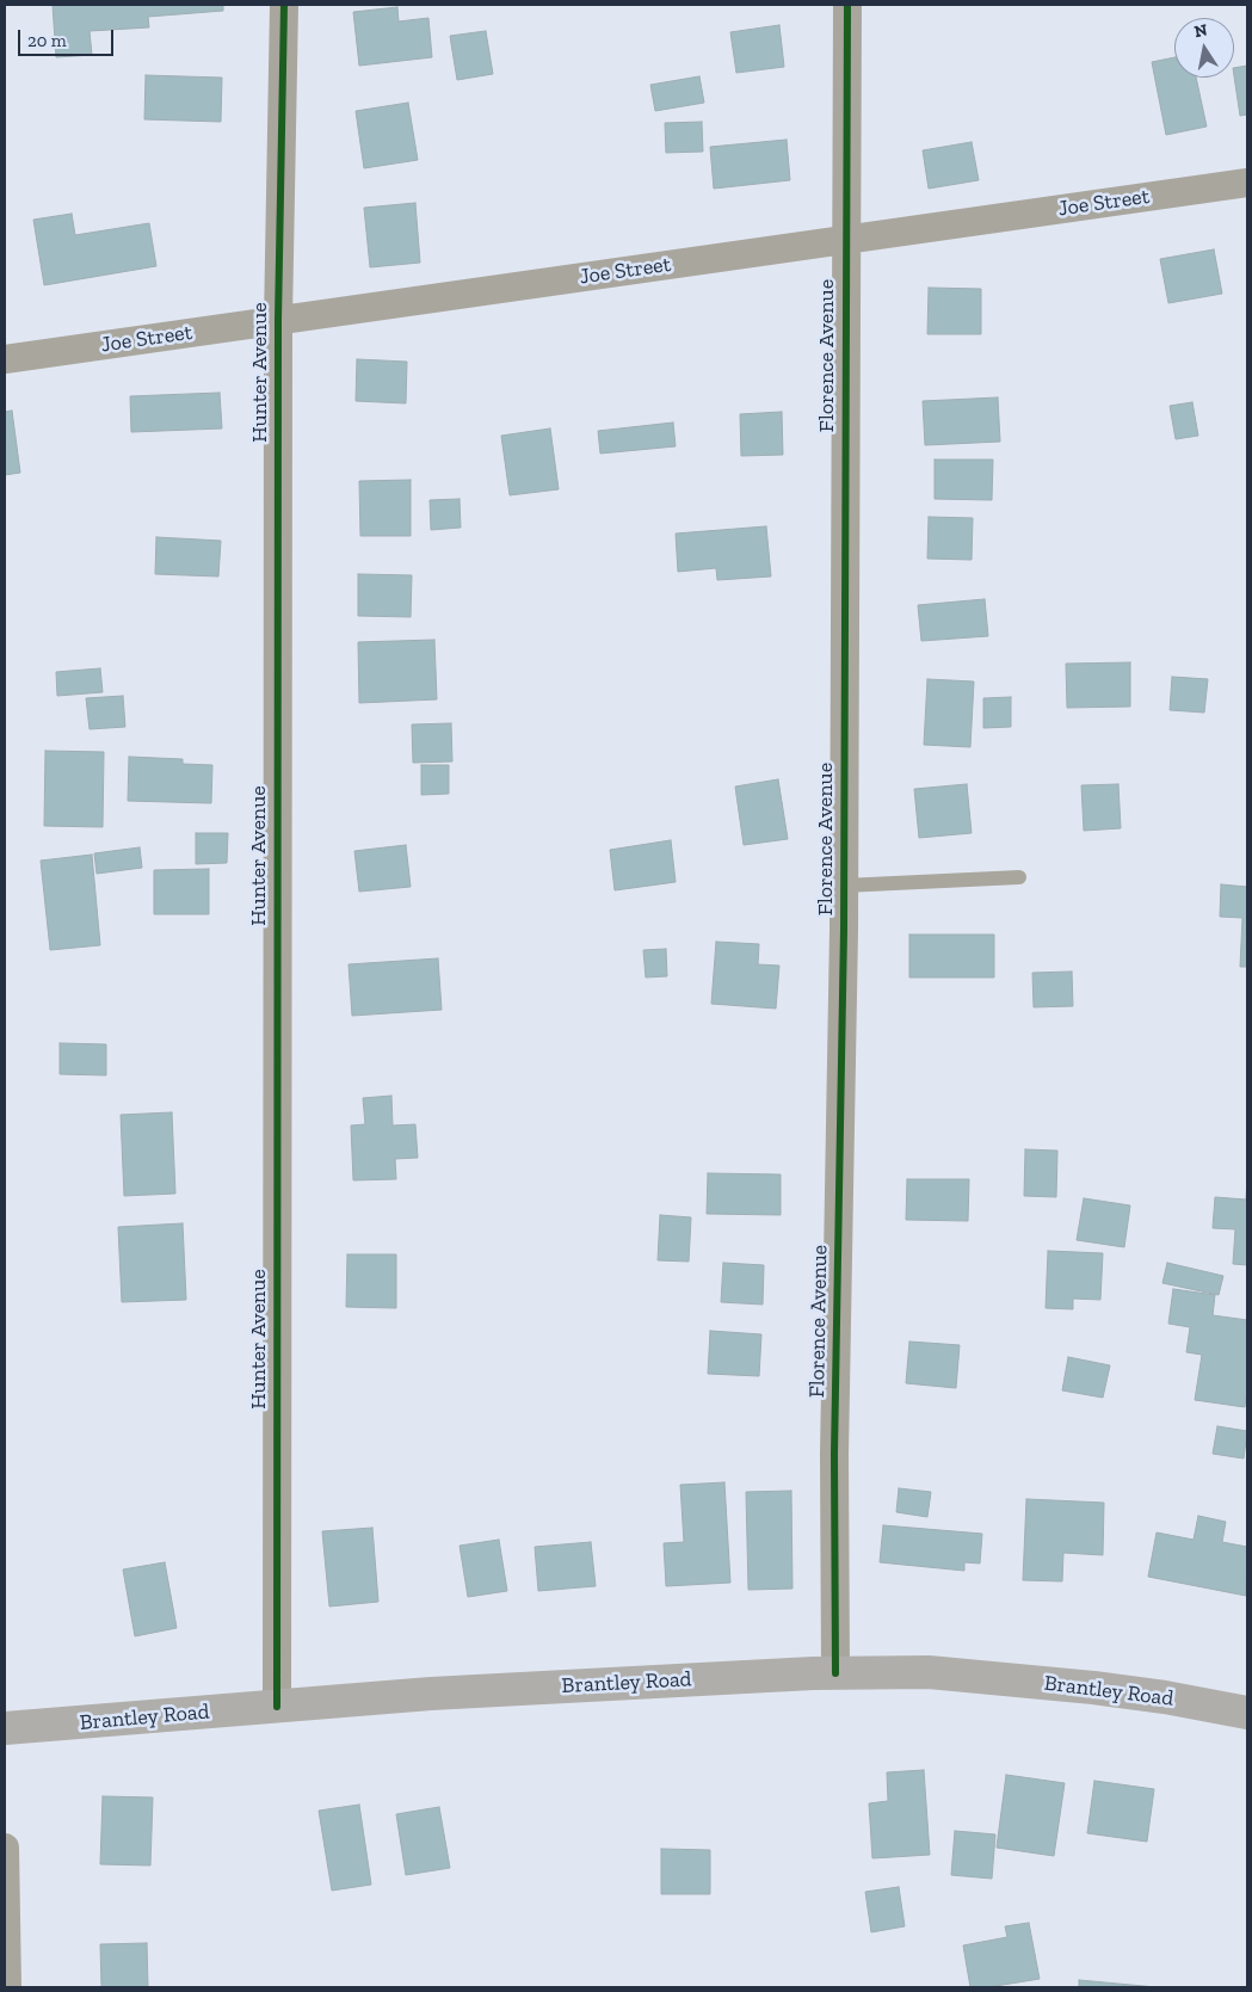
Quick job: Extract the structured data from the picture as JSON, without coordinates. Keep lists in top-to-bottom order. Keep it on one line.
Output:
{"streets":{"street":["Joe Street","Florence Avenue","Hunter Avenue","Brantley Road"]},"crossings":[["Joe Street","Florence Avenue"],["Joe Street","Hunter Avenue"],["Florence Avenue","Brantley Road"],["Hunter Avenue","Brantley Road"]],"scale_bar":"20 m","north":"top"}
